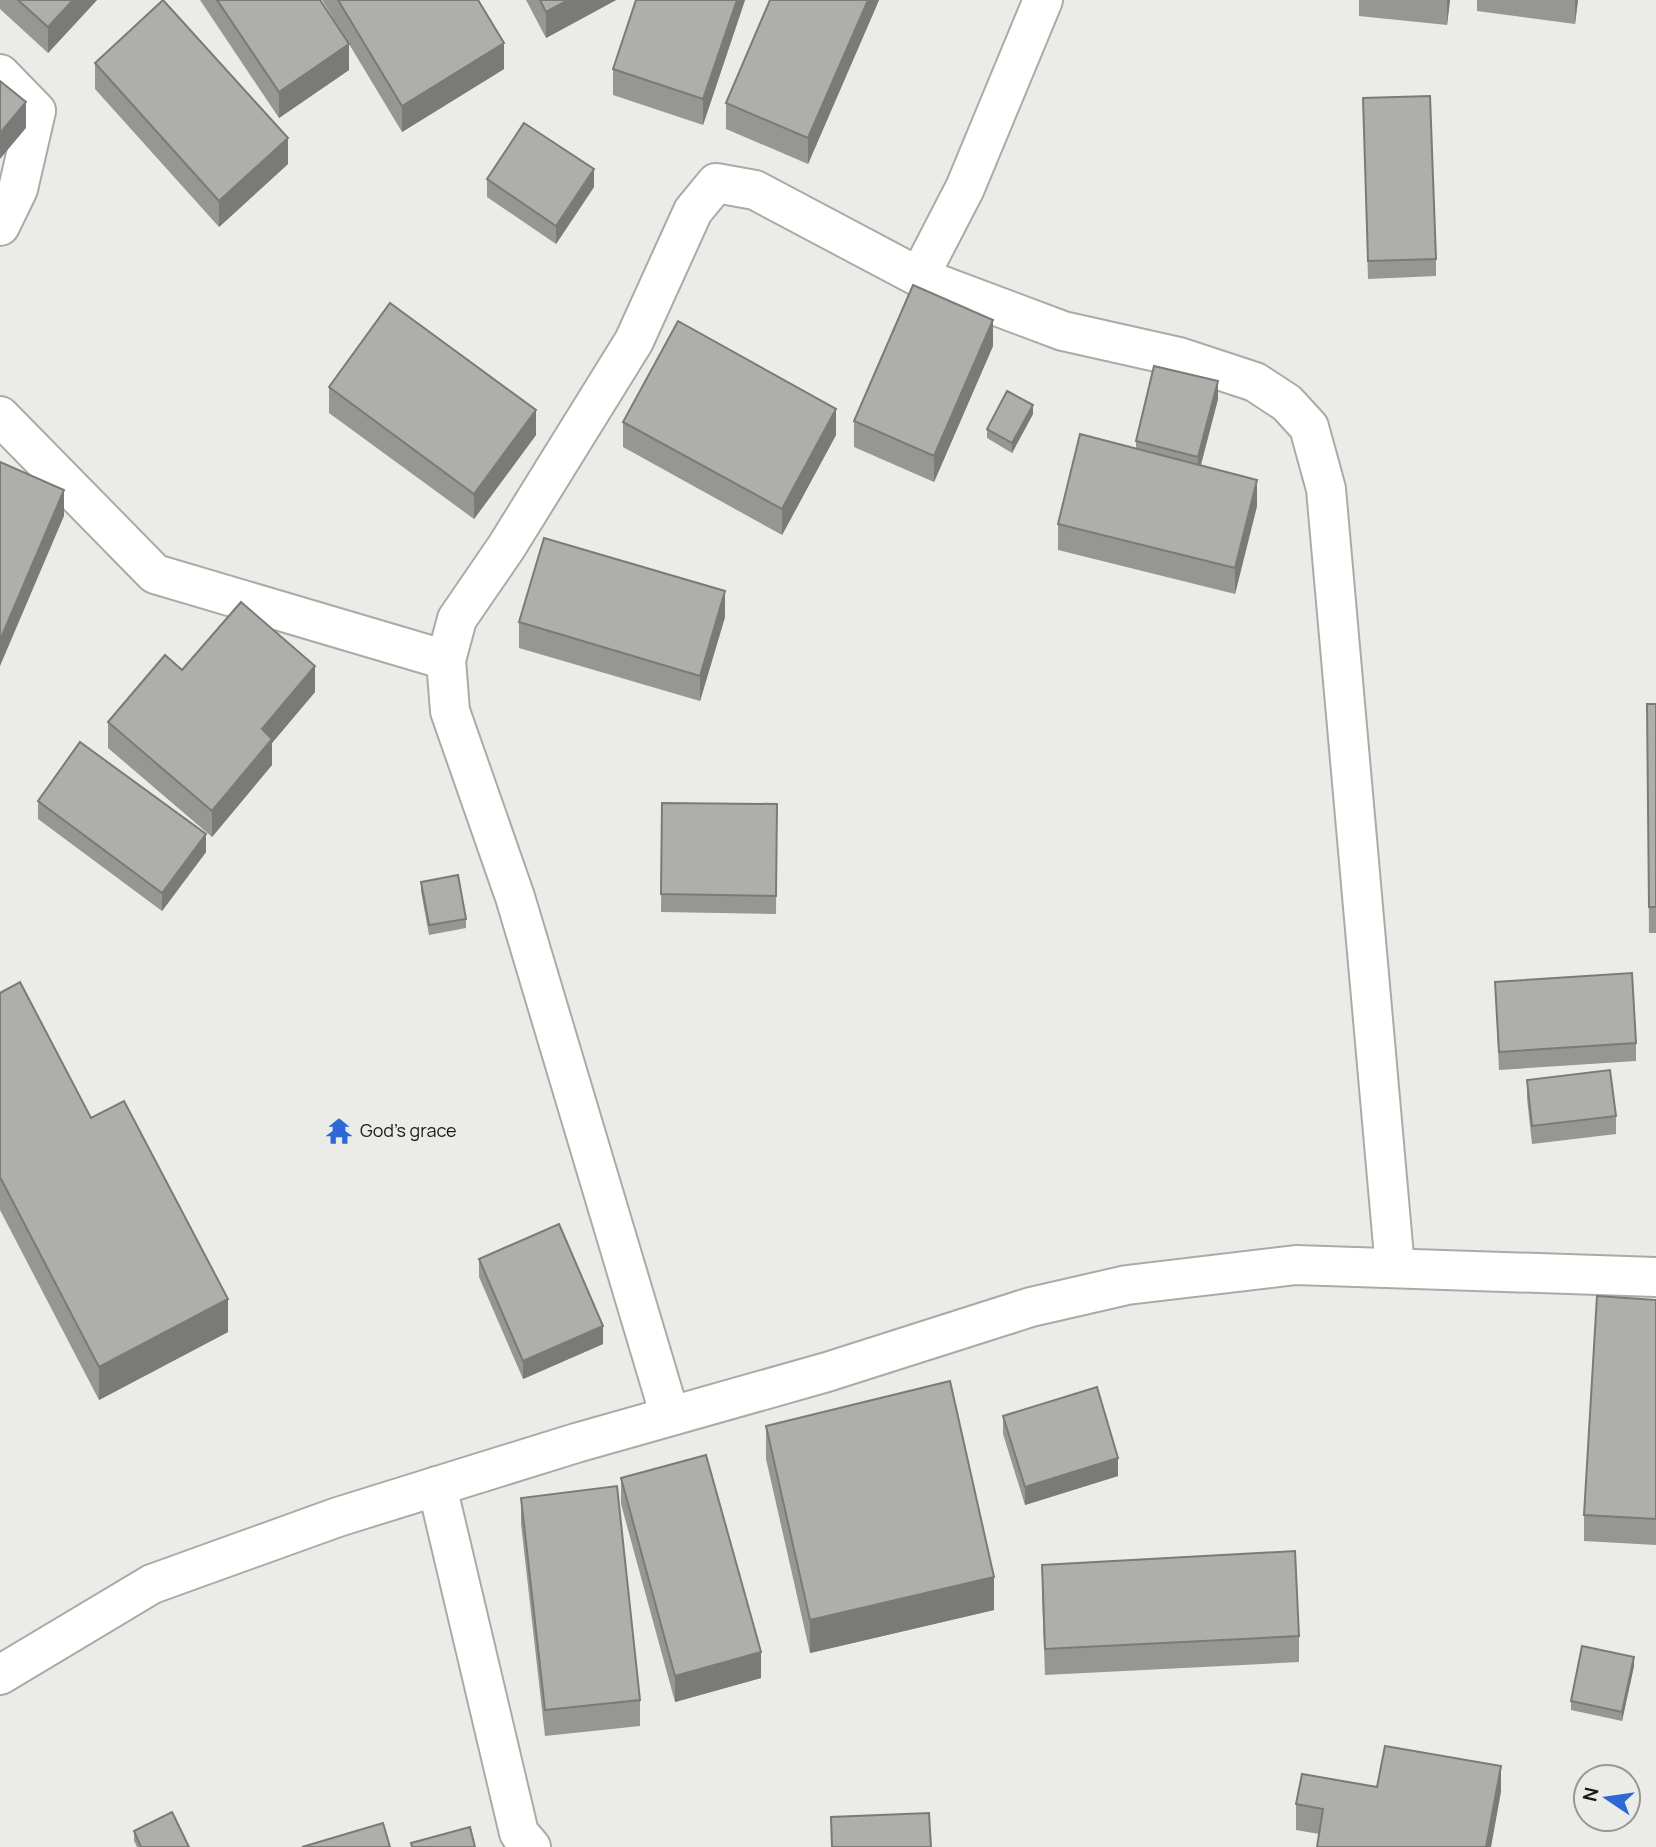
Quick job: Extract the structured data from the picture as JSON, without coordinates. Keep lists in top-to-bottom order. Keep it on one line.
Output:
{"places":{"temple":["God's grace"]},"north":"left"}
